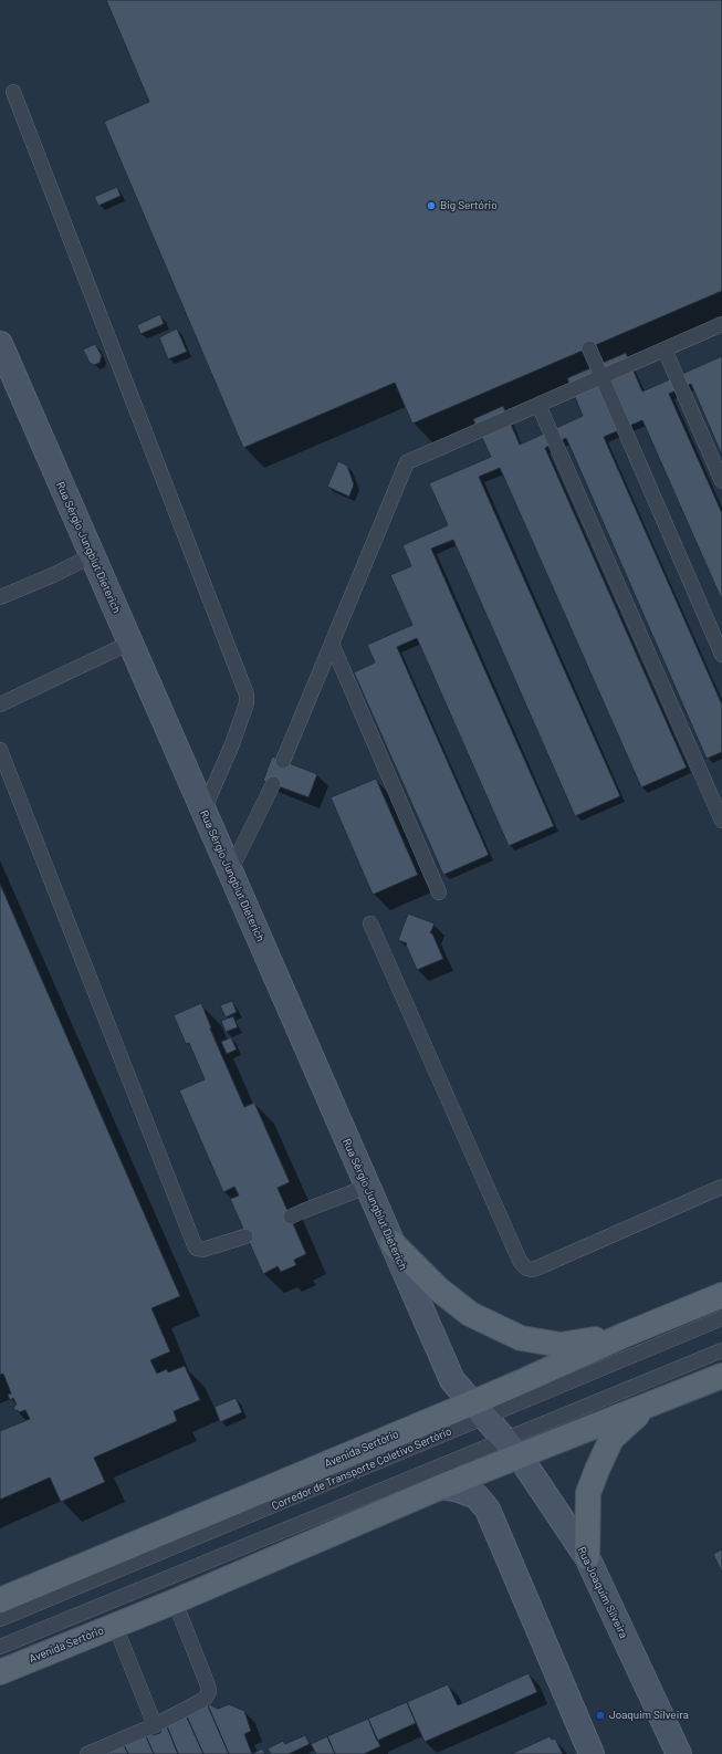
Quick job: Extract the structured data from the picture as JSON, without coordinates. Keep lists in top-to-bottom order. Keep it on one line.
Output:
{"streets":{"main road":["Avenida Sertório"],"street":["Rua Sérgio Jungblut Dieterich","Rua Joaquim Silveira"],"lane":["Corredor de Transporte Coletivo Sertório"]},"crossings":[["Rua Sérgio Jungblut Dieterich","Avenida Sertório"],["Rua Sérgio Jungblut Dieterich","Corredor de Transporte Coletivo Sertório"],["Rua Sérgio Jungblut Dieterich","Rua Joaquim Silveira"],["Avenida Sertório","Corredor de Transporte Coletivo Sertório"],["Avenida Sertório","Rua Joaquim Silveira"],["Corredor de Transporte Coletivo Sertório","Rua Joaquim Silveira"]],"places":["Big Sertório","Joaquim Silveira"]}
